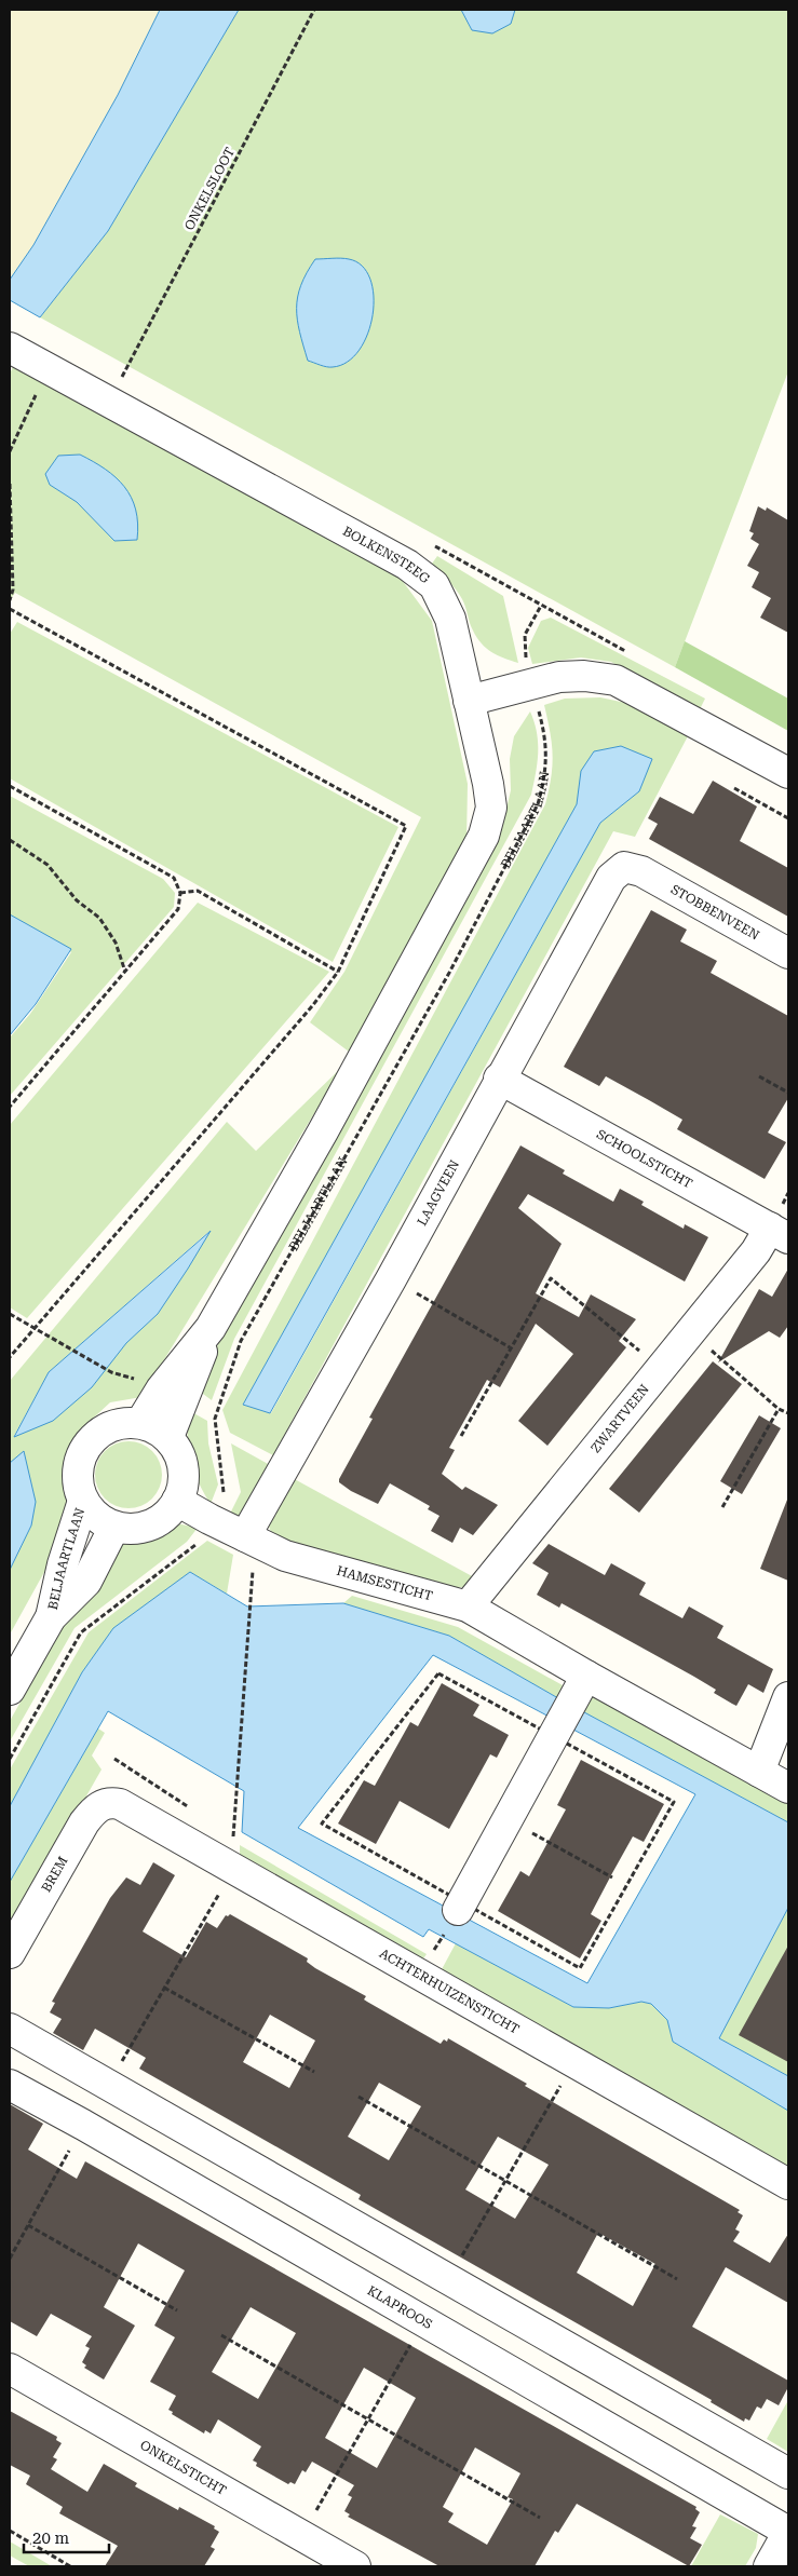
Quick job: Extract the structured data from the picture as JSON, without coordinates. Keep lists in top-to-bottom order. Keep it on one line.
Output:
{"streets":{"street":["BOLKENSTEEG","BELJAARTLAAN","STOBBENVEEN","SCHOOLSTICHT","LAAGVEEN","ZWARTVEEN","HAMSESTICHT","BREM","ACHTERHUIZENSTICHT","KLAPROOS","ONKELSTICHT"],"path":["ONKELSLOOT"]},"crossings":[["BELJAARTLAAN","HAMSESTICHT"],["STOBBENVEEN","LAAGVEEN"],["SCHOOLSTICHT","LAAGVEEN"],["SCHOOLSTICHT","ZWARTVEEN"],["LAAGVEEN","HAMSESTICHT"],["ZWARTVEEN","HAMSESTICHT"],["BREM","ACHTERHUIZENSTICHT"]],"scale_bar":"20 m"}
